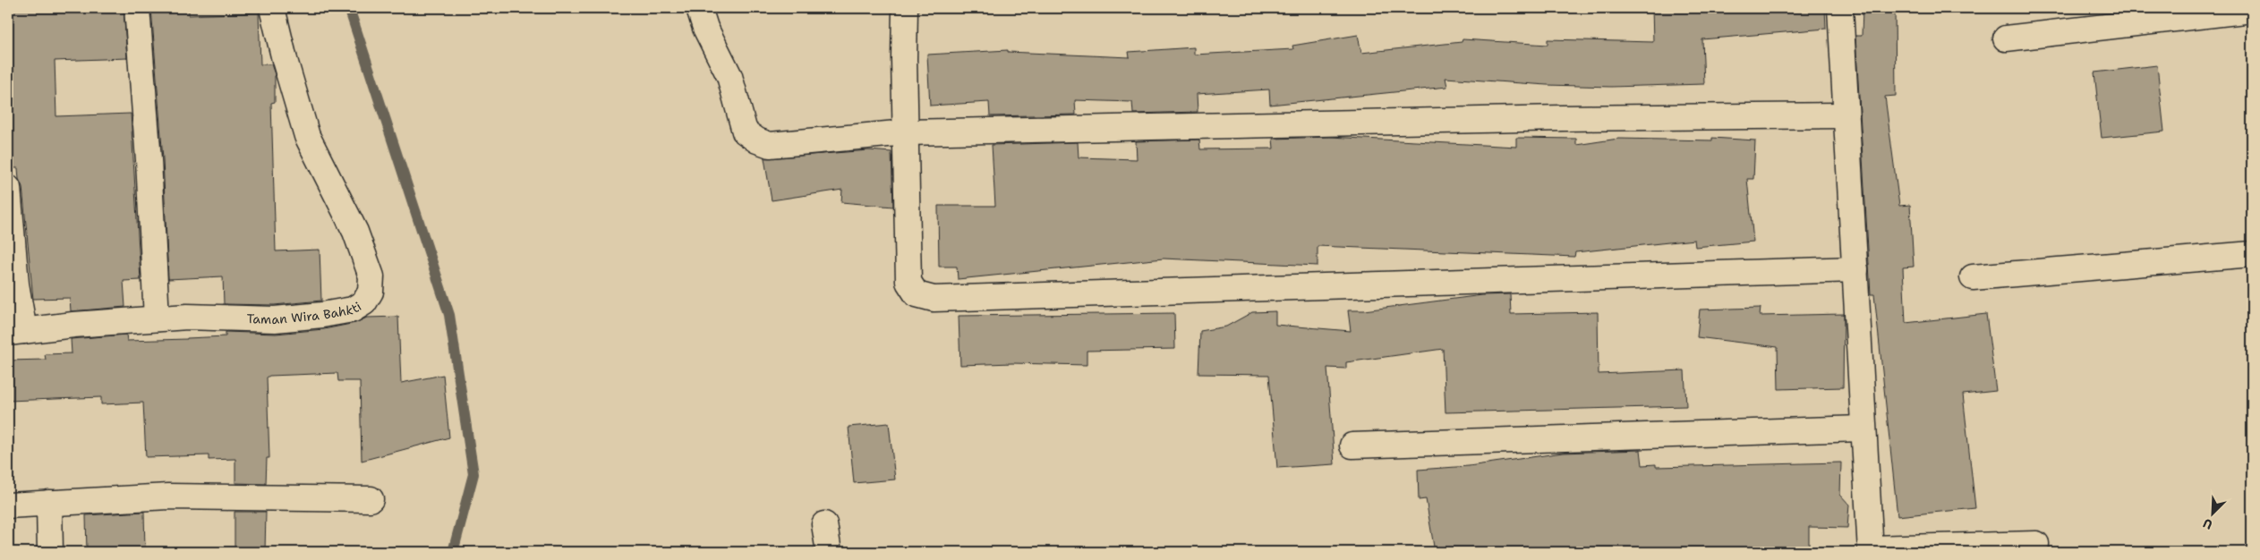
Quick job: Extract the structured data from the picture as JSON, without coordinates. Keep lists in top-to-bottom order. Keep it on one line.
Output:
{"streets":{"street":["Taman Wira Bahkti"]},"north":"bottom left"}
